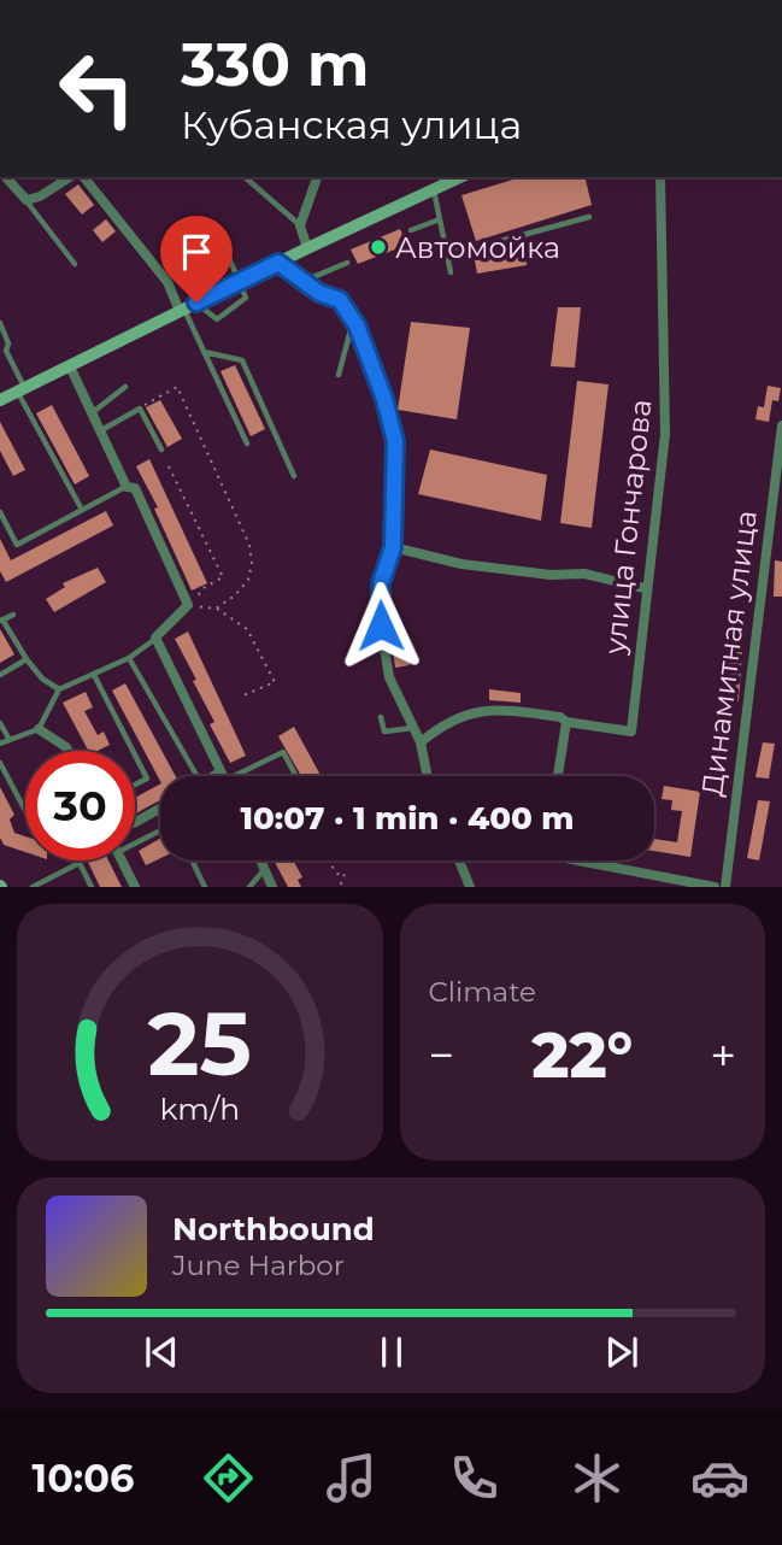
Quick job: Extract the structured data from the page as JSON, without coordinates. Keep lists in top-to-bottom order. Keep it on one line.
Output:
{"streets":{"street":["улица Гончарова","Динамитная улица"]},"places":["Автомойка"],"page":{"turn":["330 m","Кубанская улица"],"limit":"30","trip":"10:07 · 1 min · 400 m","tile":"Climate","heat":["−","22°","+"],"song":["Northbound","June Harbor"],"tabs":"10:06","gauge":["25","km/h"]}}
